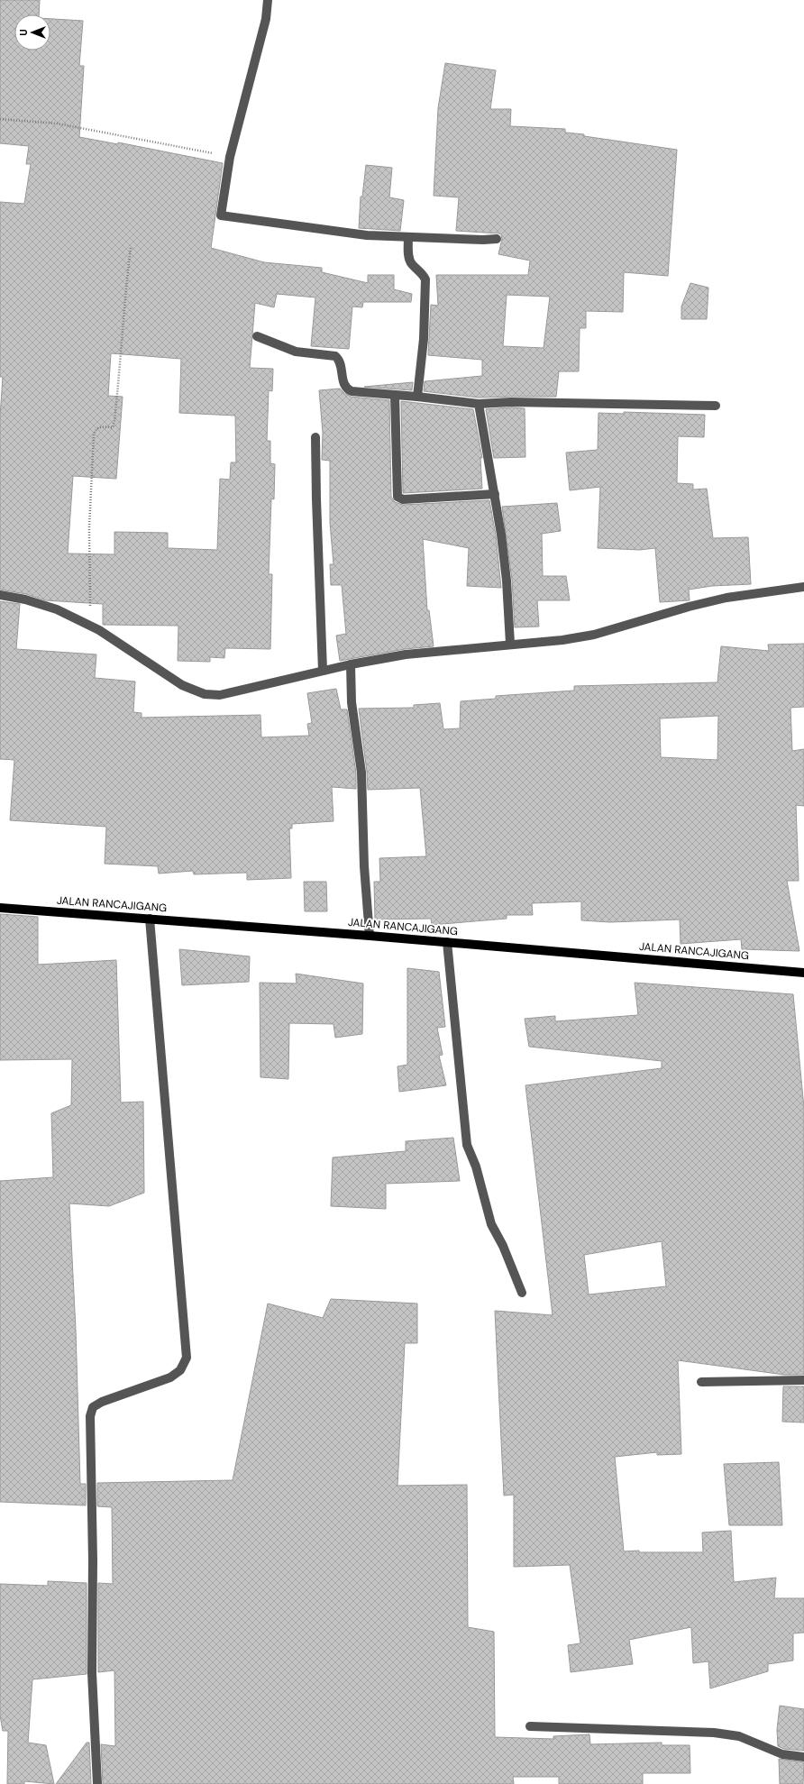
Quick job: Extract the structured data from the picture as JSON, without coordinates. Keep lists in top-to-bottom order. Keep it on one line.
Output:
{"streets":{"main road":["JALAN RANCAJIGANG"]},"north":"left"}
